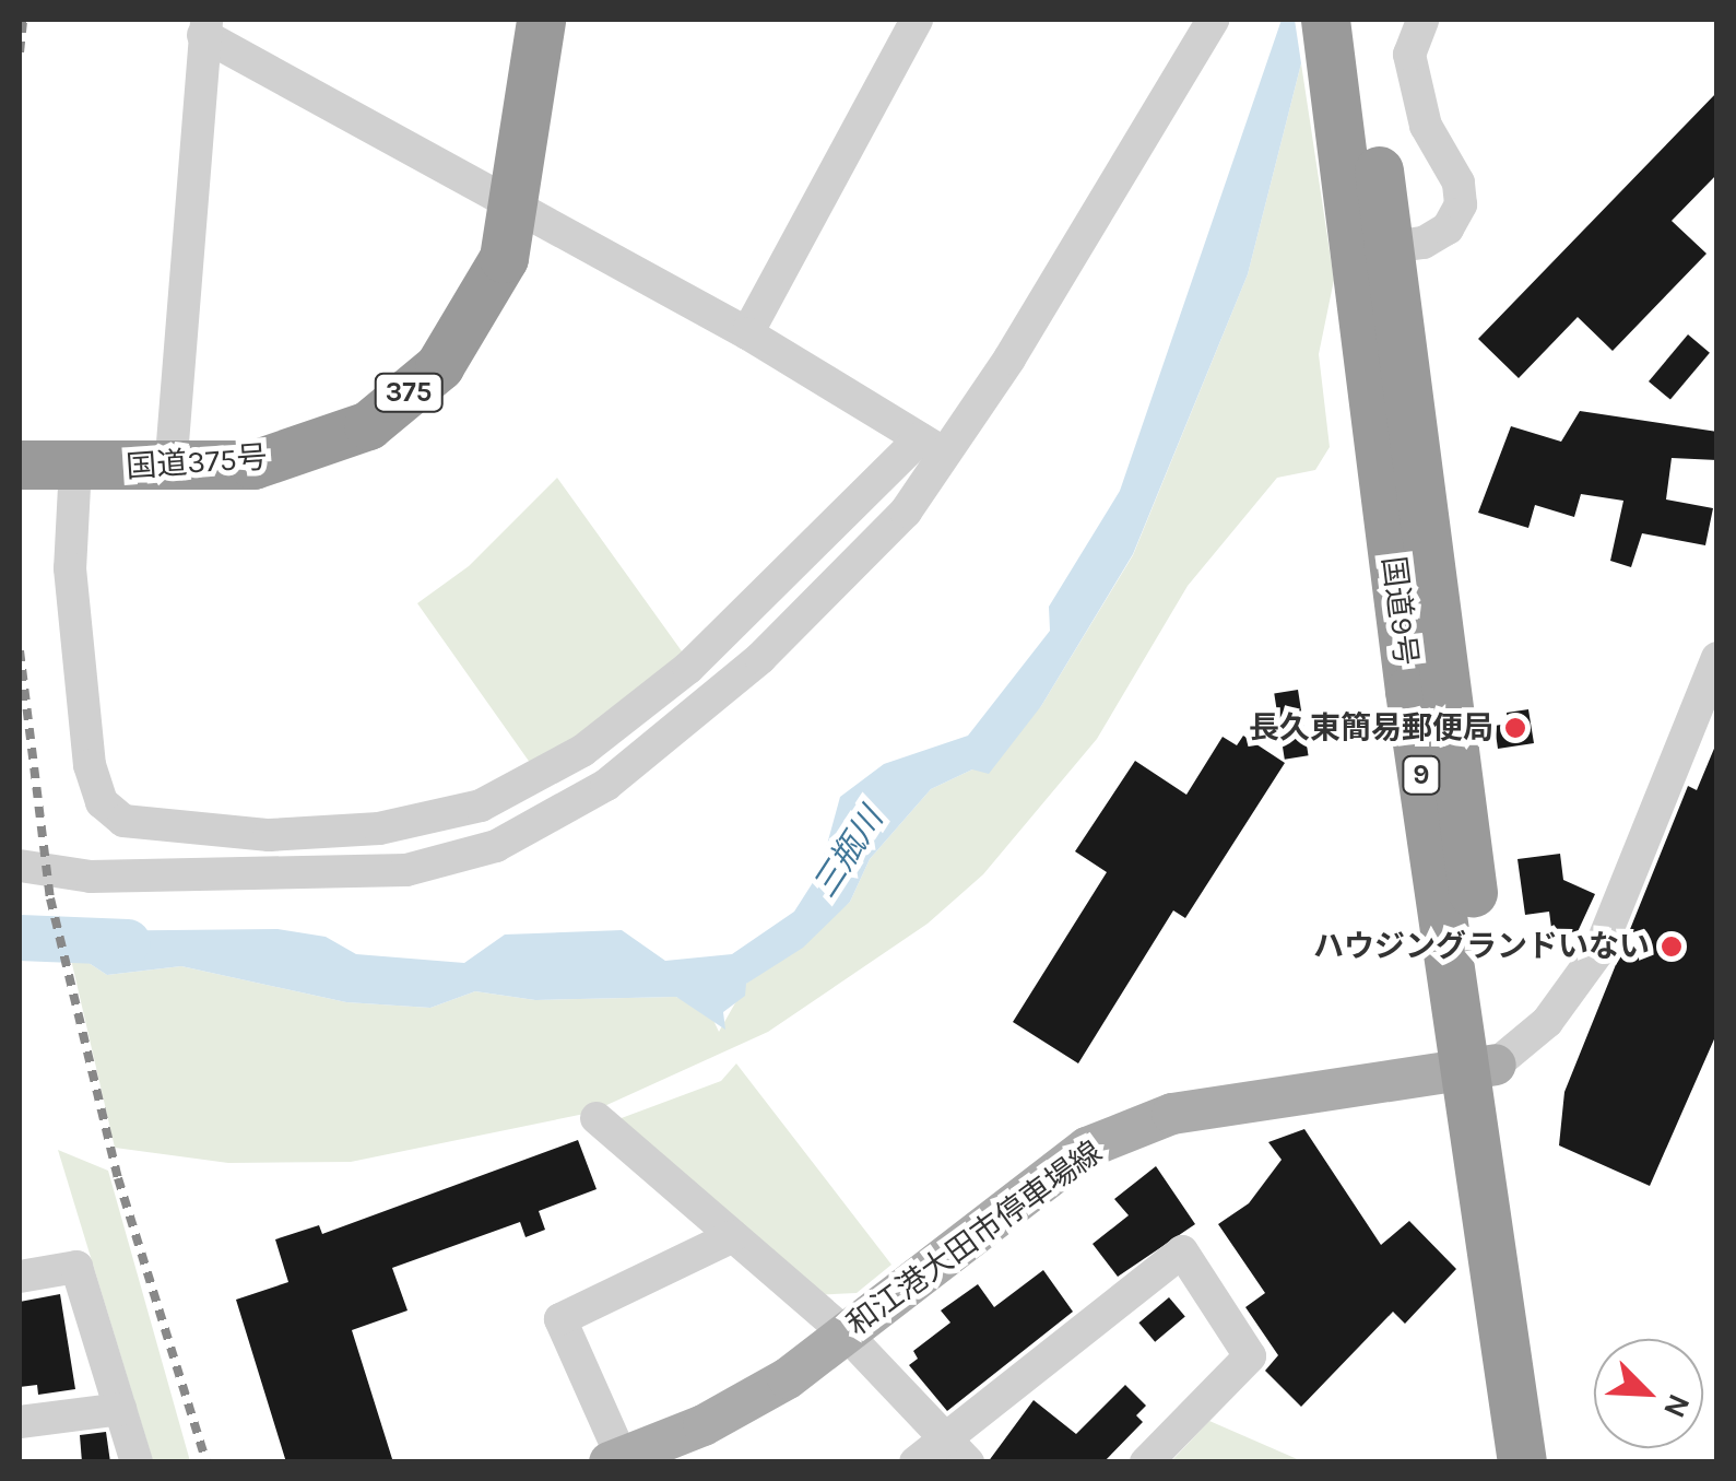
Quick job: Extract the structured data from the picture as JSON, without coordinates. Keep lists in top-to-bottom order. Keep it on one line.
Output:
{"streets":{"highway":["375","国道375号","国道9号","9"],"main road":["和江港大田市停車場線"]},"crossings":[["国道9号","和江港大田市停車場線"]],"water":["三瓶川"],"places":["長久東簡易郵便局","ハウジングランドいない"],"north":"bottom right"}
